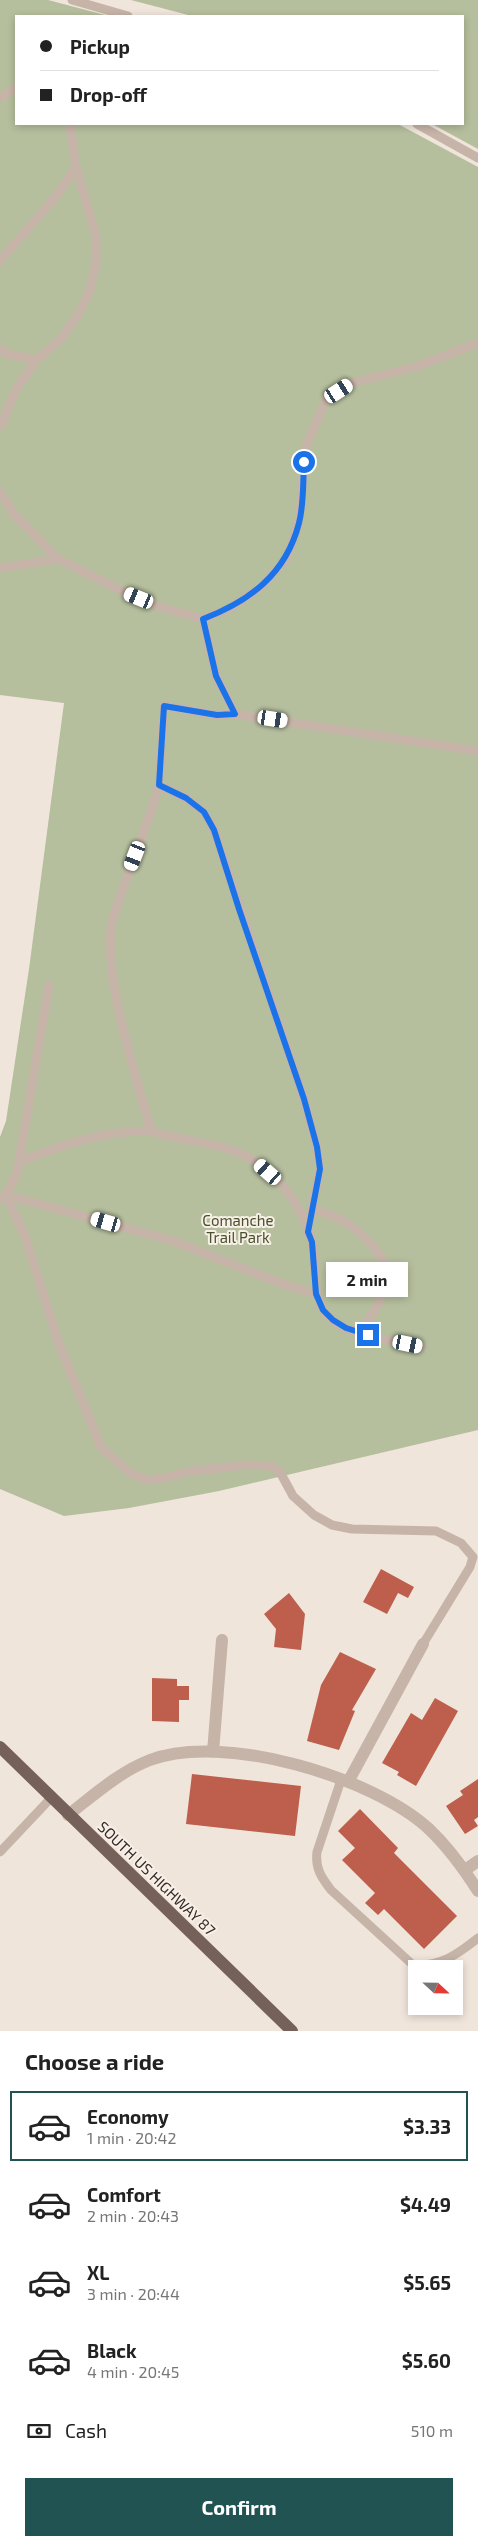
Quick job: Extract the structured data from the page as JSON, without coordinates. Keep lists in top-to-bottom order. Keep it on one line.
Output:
{"streets":{"main road":["SOUTH US HIGHWAY 87"]},"parks":["Comanche Trail Park"],"north":"right","page":{"banner":["Pickup","Drop-off"],"bubble":"2 min","heading":"Choose a ride","list":[{"name":"Economy","note":"1 min · 20:42","value":"$3.33"},{"name":"Comfort","note":"2 min · 20:43","value":"$4.49"},{"name":"XL","note":"3 min · 20:44","value":"$5.65"},{"name":"Black","note":"4 min · 20:45","value":"$5.60"}],"pay":["Cash","510 m"],"buttons":"Confirm"}}
